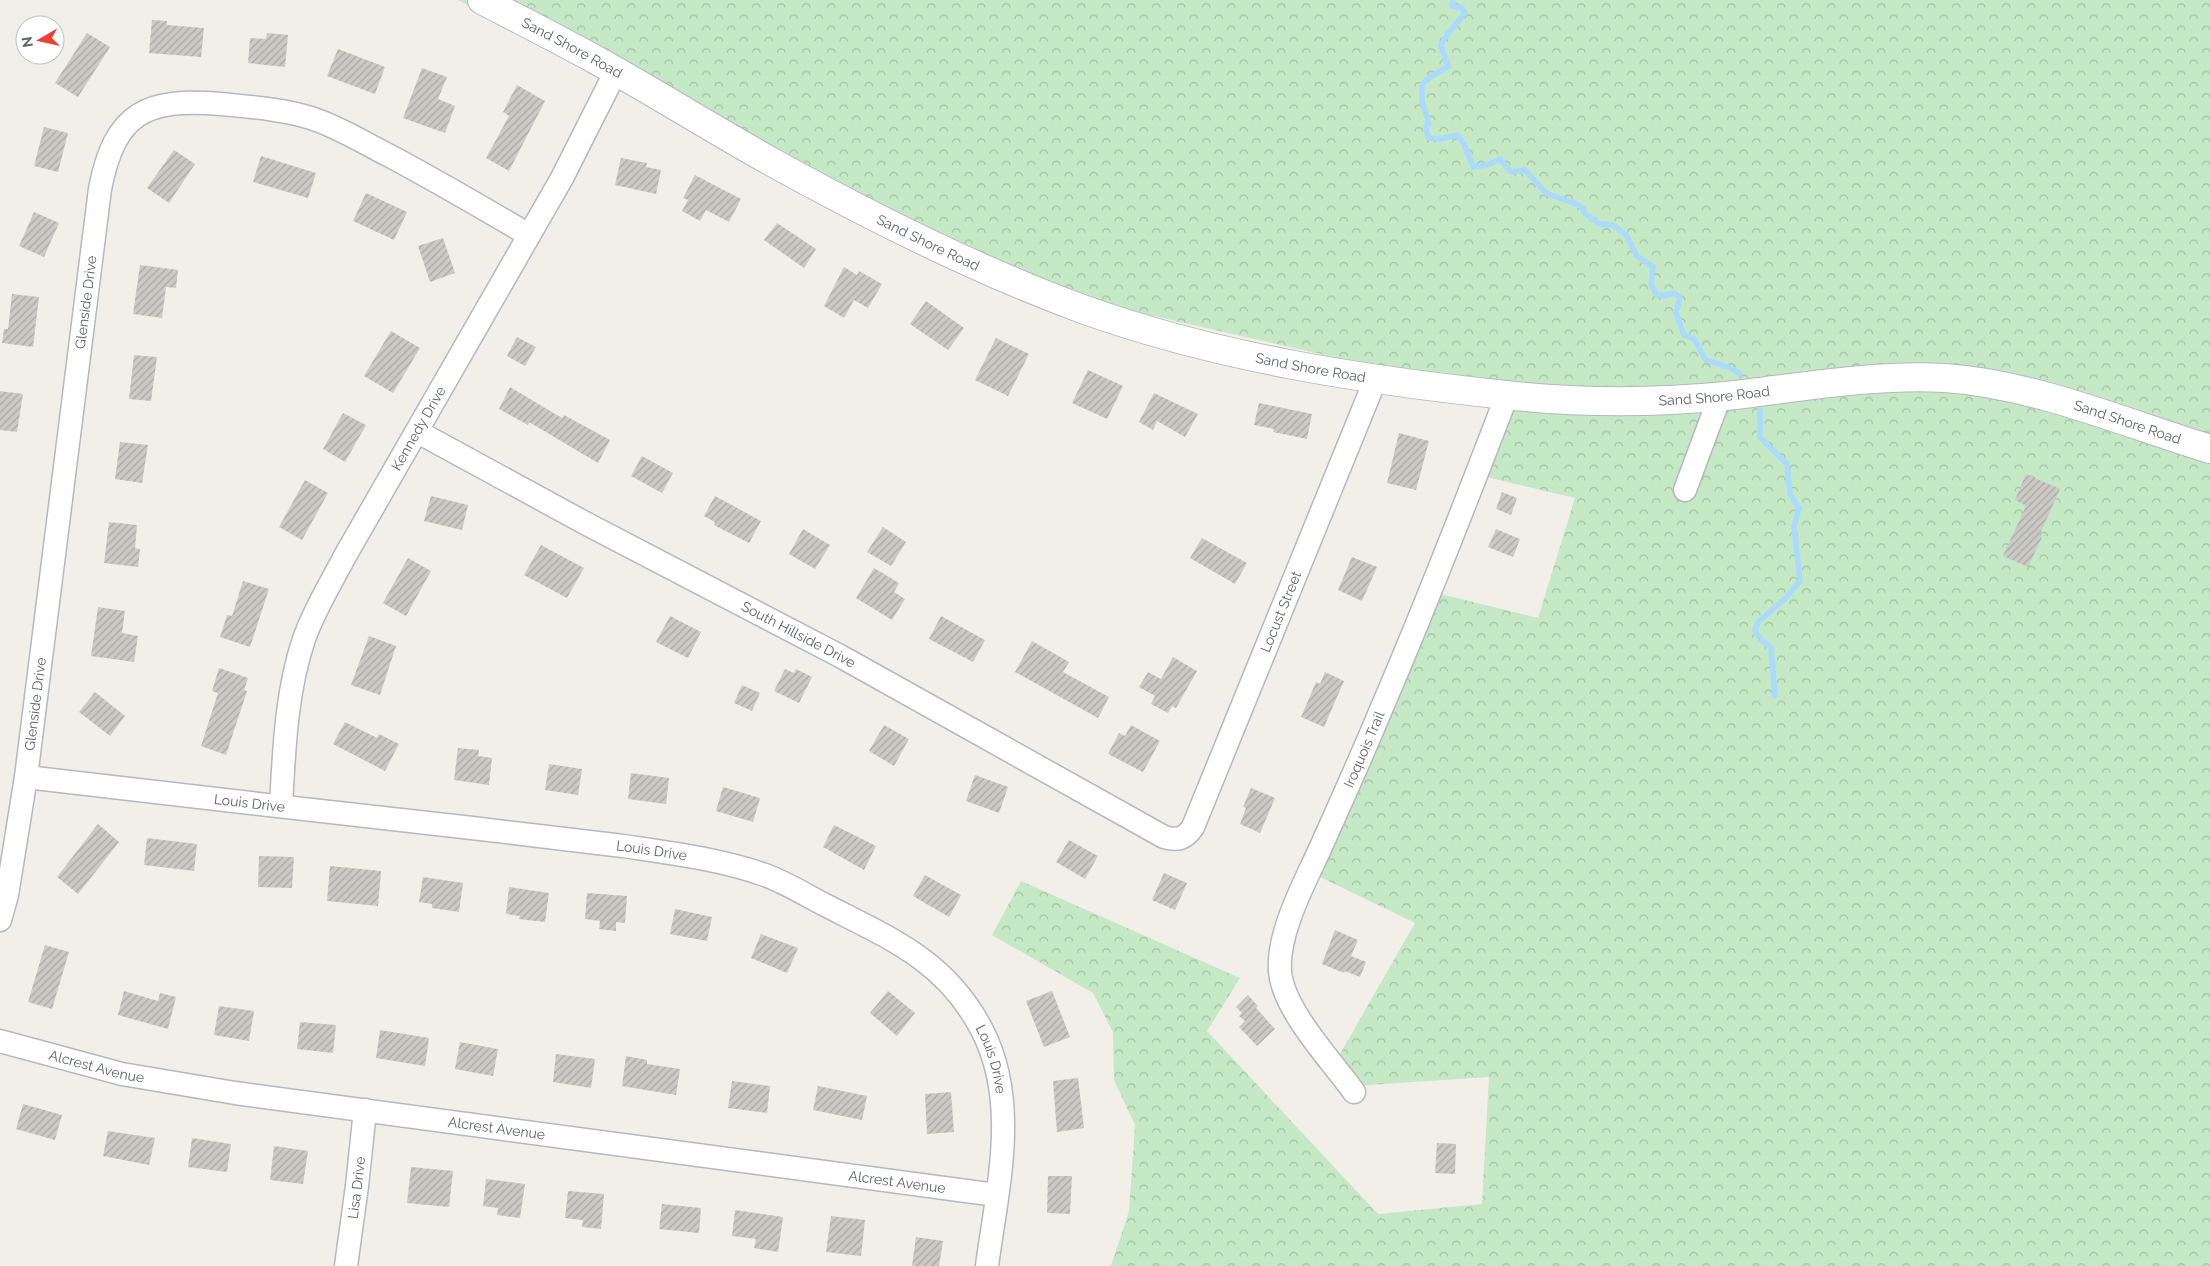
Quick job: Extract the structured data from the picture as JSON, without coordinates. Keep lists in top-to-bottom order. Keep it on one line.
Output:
{"streets":{"street":["Sand Shore Road","Glenside Drive","Kennedy Drive","Locust Street","South Hillside Drive","Iroquois Trail","Louis Drive","Alcrest Avenue","Lisa Drive"]},"crossings":[["Sand Shore Road","Kennedy Drive"],["Sand Shore Road","Locust Street"],["Sand Shore Road","Iroquois Trail"],["Glenside Drive","Kennedy Drive"],["Glenside Drive","Louis Drive"],["Kennedy Drive","South Hillside Drive"],["Kennedy Drive","Louis Drive"],["Locust Street","South Hillside Drive"],["Louis Drive","Alcrest Avenue"],["Alcrest Avenue","Lisa Drive"]],"north":"left"}
